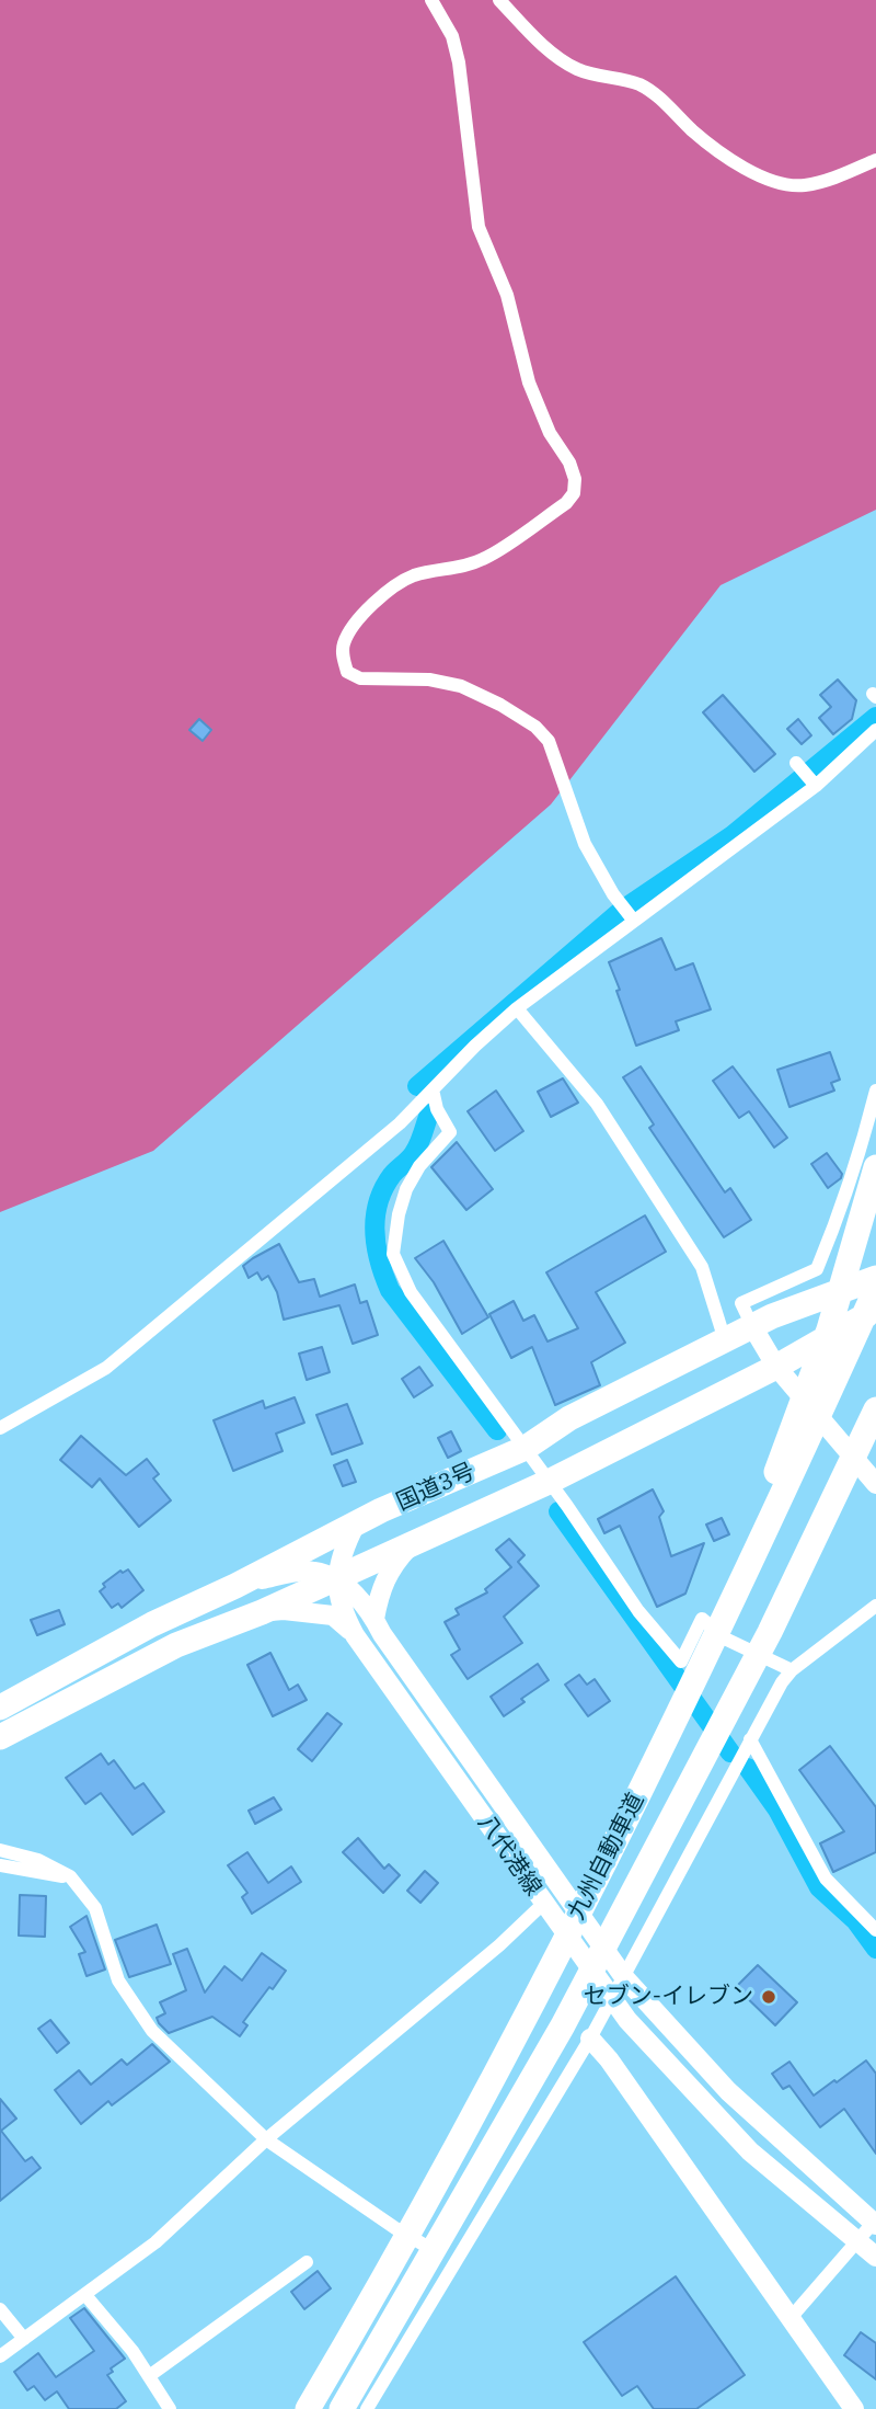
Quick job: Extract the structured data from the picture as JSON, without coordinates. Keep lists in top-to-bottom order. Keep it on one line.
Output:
{"streets":{"highway":["国道3号","九州自動車道"],"main road":["八代港線"]},"crossings":[["国道3号","八代港線"]],"places":["セブン-イレブン"]}
